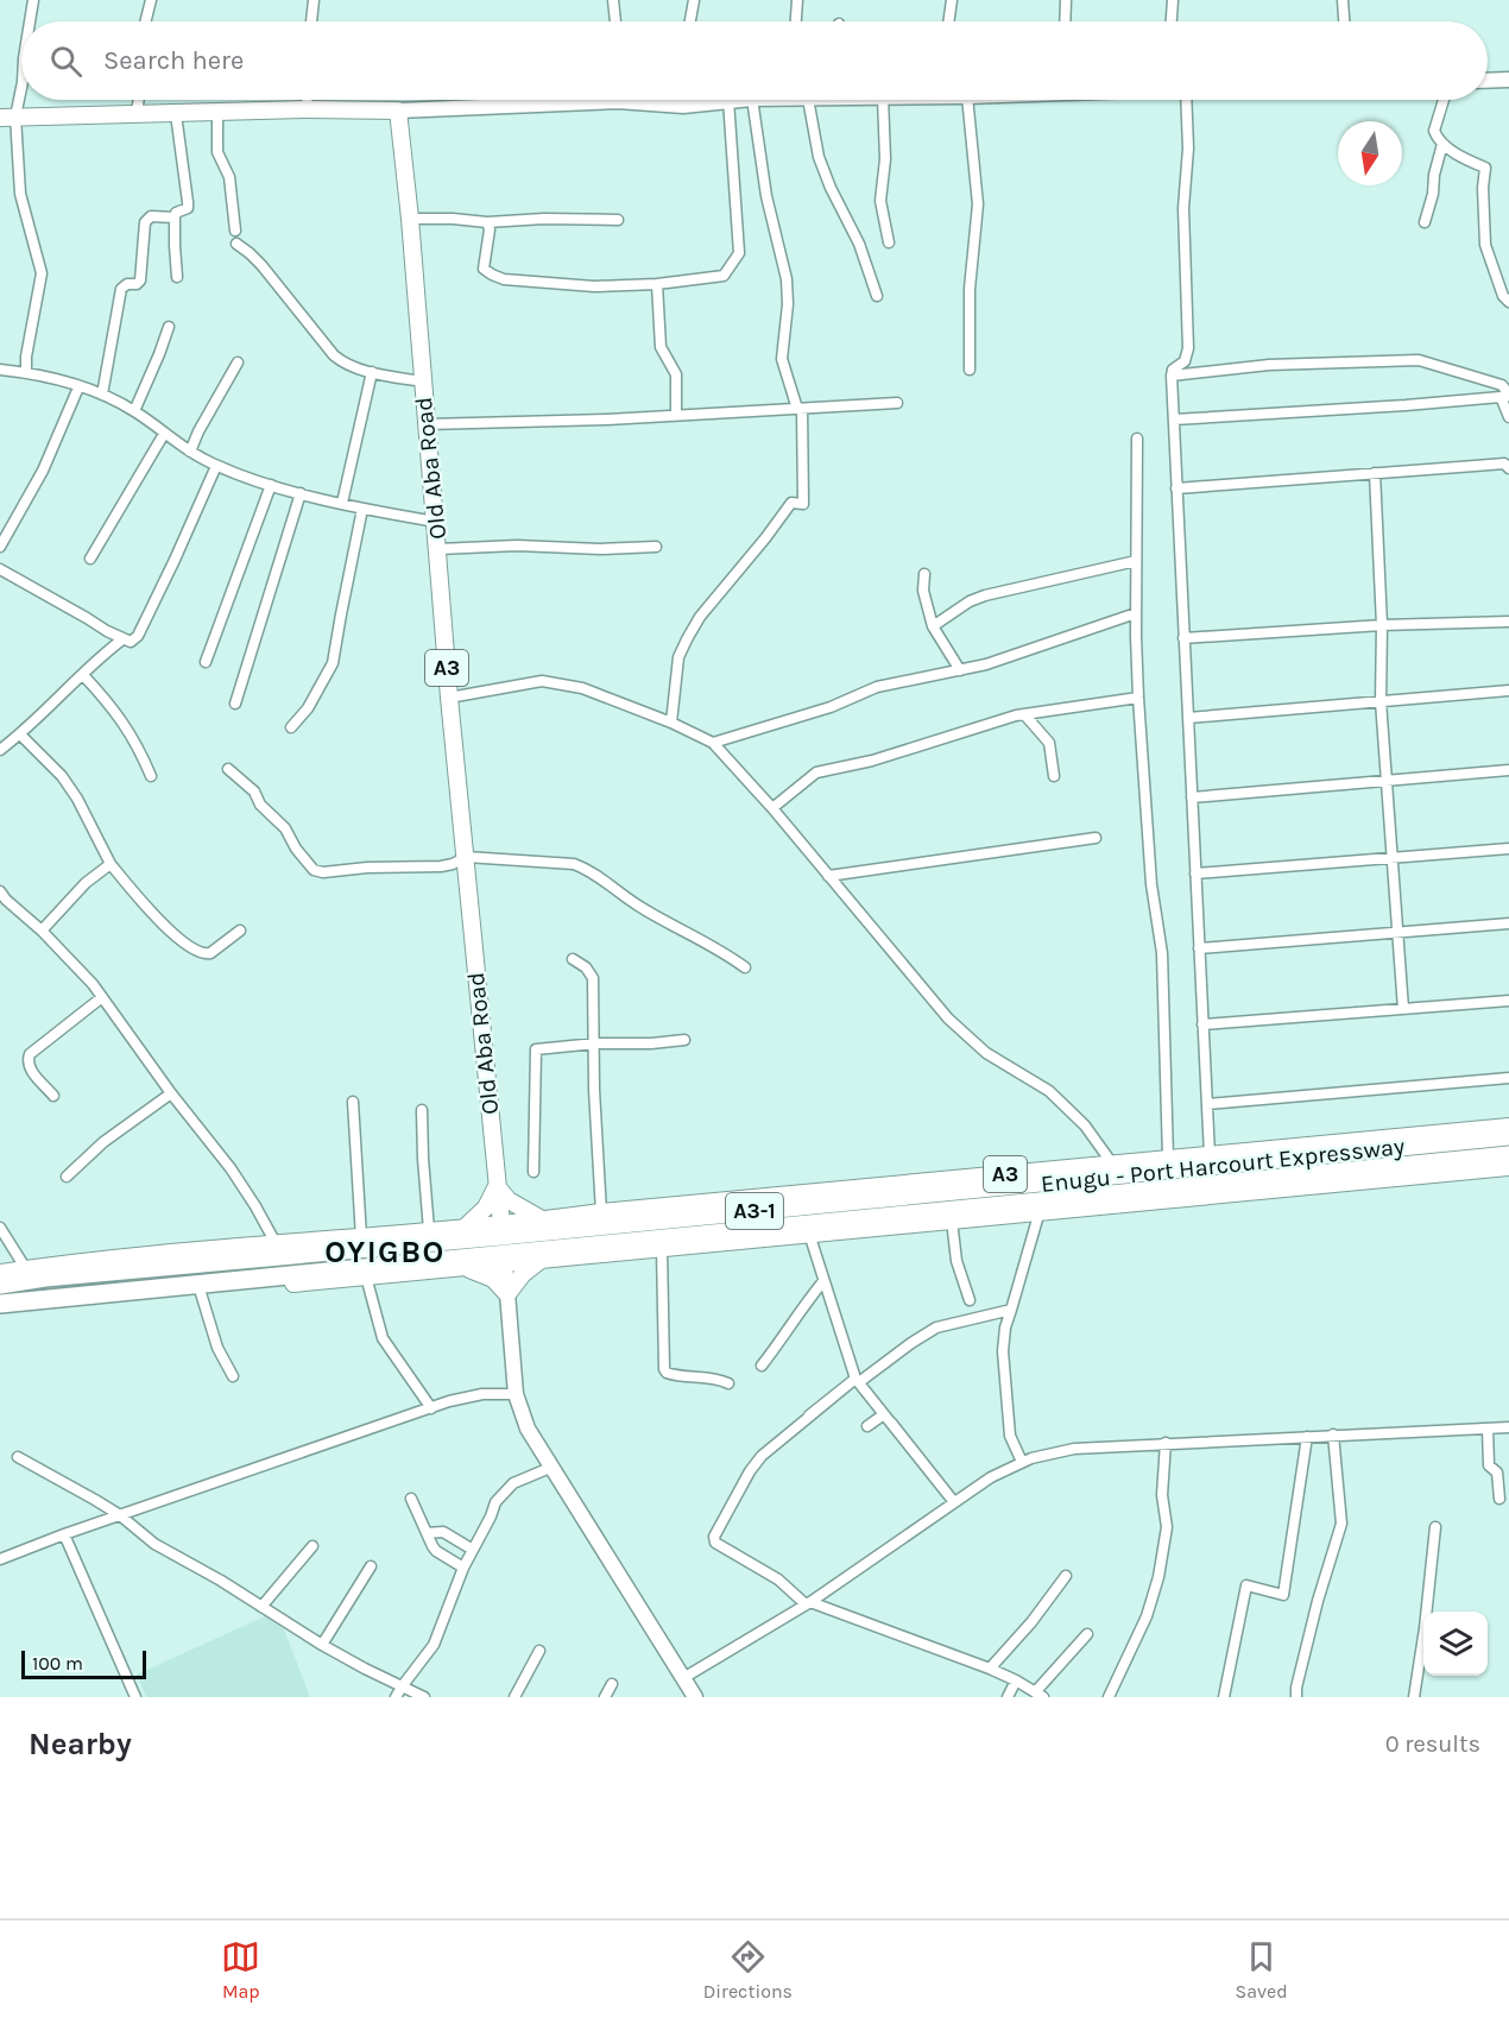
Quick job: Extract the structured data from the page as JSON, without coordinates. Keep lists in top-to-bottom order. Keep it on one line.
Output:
{"streets":{"highway":["Enugu - Port Harcourt Expressway","A3-1"],"main road":["Old Aba Road","A3"]},"crossings":[["Old Aba Road","Enugu - Port Harcourt Expressway"]],"districts":["OYIGBO"],"scale_bar":"100 m","north":"bottom","page":{"search":"Search here","scale":"100 m","heading":["Nearby","0 results"],"nav":["Map","Directions","Saved"]}}
